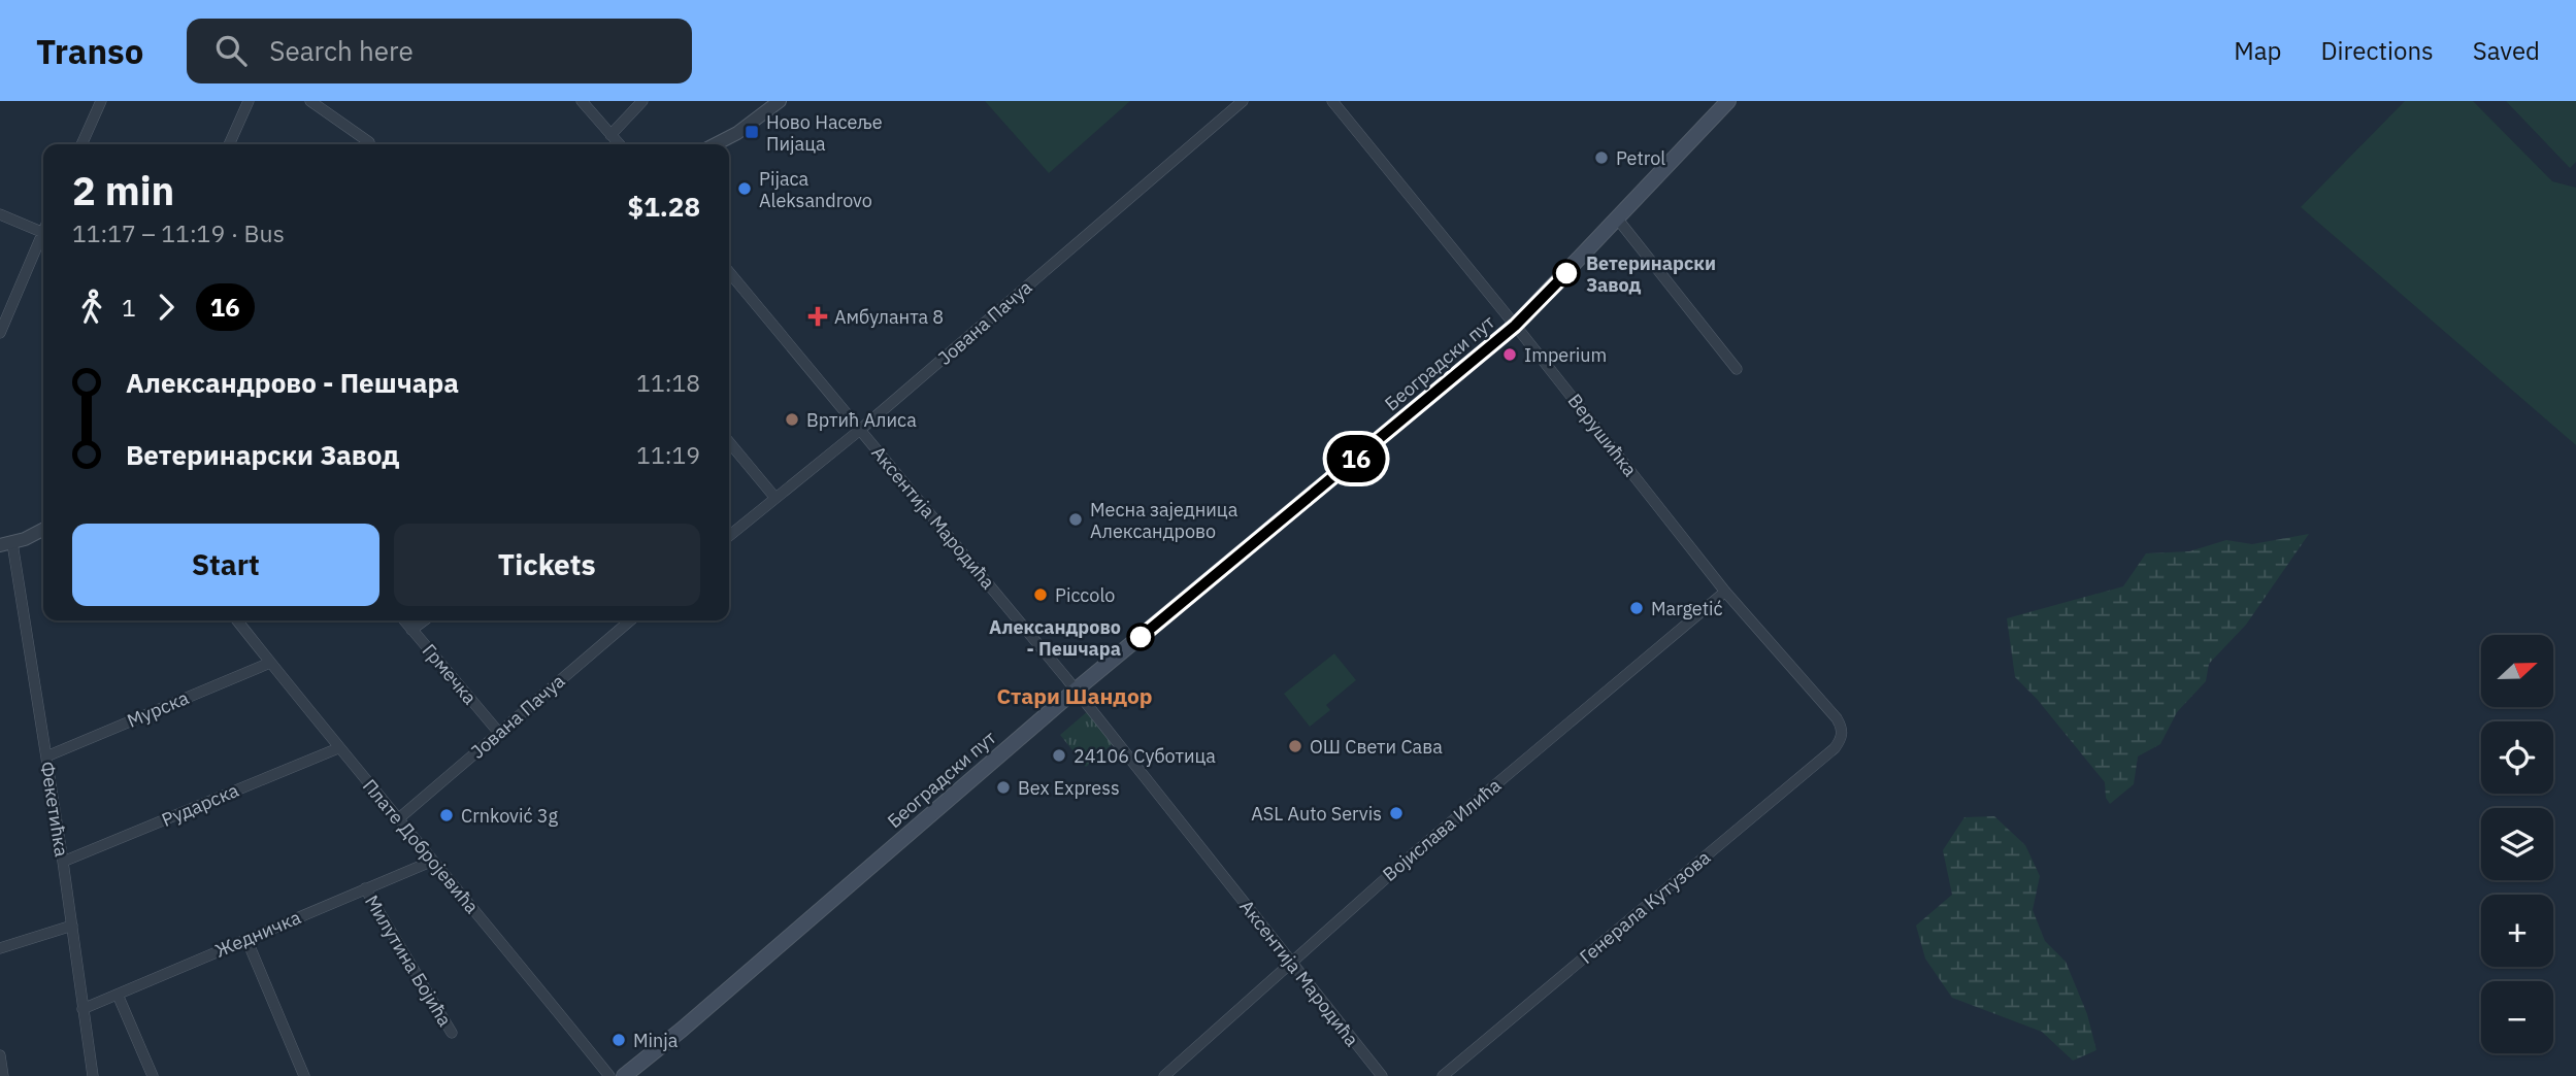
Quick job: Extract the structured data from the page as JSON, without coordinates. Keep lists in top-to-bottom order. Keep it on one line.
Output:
{"streets":{"main road":["Београдски пут"],"street":["Јована Пачуа","Верушићка","Аксентија Мародића","Грмечка","Мурска","Рударска","Фекетићка","Војислава Илића","Плате Добројевића","Генерала Кутузова","Жедничка","Милутина Бојића"]},"crossings":[["Јована Пачуа","Аксентија Мародића"],["Јована Пачуа","Грмечка"],["Јована Пачуа","Плате Добројевића"],["Београдски пут","Верушићка"],["Београдски пут","Аксентија Мародића"],["Верушићка","Војислава Илића"],["Верушићка","Генерала Кутузова"],["Аксентија Мародића","Војислава Илића"],["Мурска","Фекетићка"],["Мурска","Плате Добројевића"],["Рударска","Фекетићка"],["Рударска","Плате Добројевића"],["Фекетићка","Жедничка"],["Плате Добројевића","Жедничка"],["Жедничка","Милутина Бојића"]],"districts":["Стари Шандор"],"places":{"transit":["Ново Насеље Пијаца"],"other":["Petrol","Pijaca Aleksandrovo","Ветеринарски Завод","Imperium","Вртић Алиса","Месна заједница Александрово","Piccolo","Margetić","Александрово - Пешчара","ОШ Свети Сава","24106 Суботица","Bex Express","ASL Auto Servis","Crnković 3g","Minja"],"health":["Амбуланта 8"]},"lines":["bus line 16"],"north":"right","page":{"header":"Transo","search":"Search here","nav":["Map","Directions","Saved"],"on_map":"16","heading":["2 min","11:17 – 11:19 · Bus","$1.28"],"legs":["1","16"],"list":[{"name":"Александрово - Пешчара","value":"11:18"},{"name":"Ветеринарски Завод","value":"11:19"}],"buttons":["Start","Tickets"],"map_buttons":["+","−"]}}
